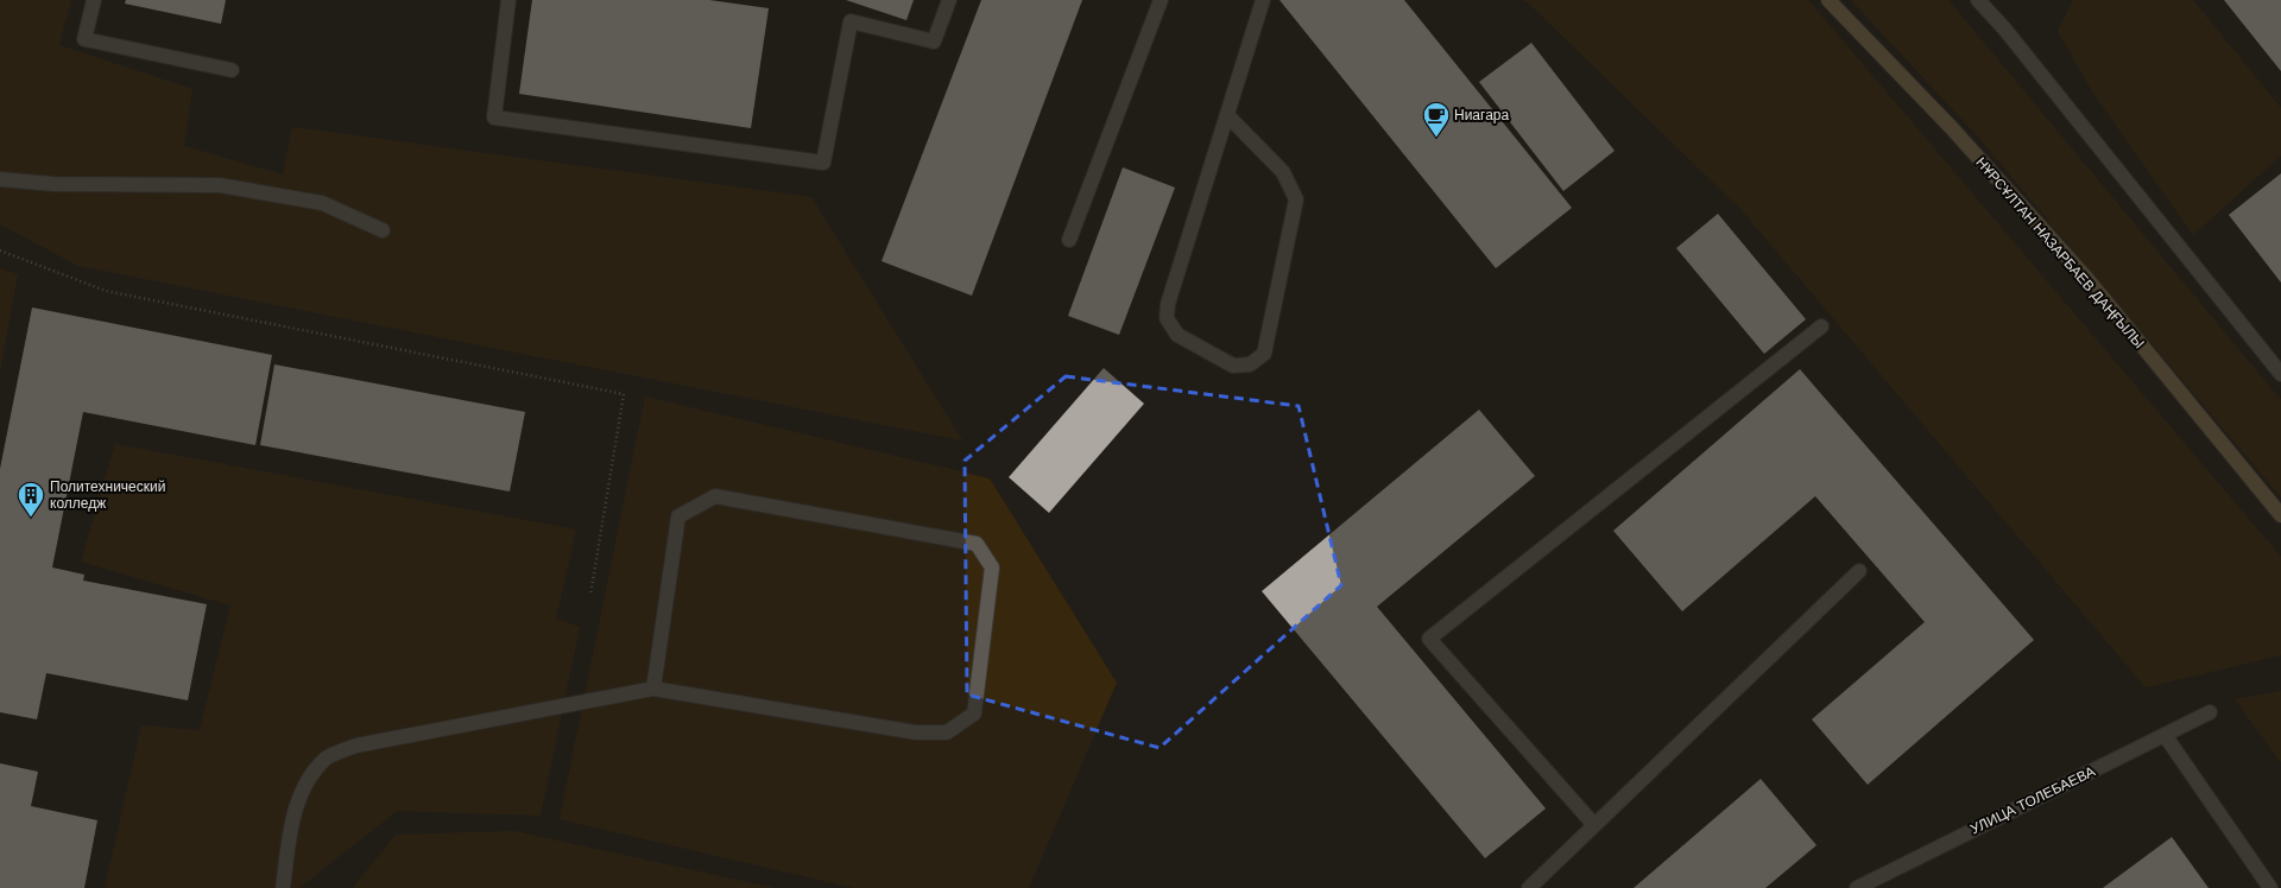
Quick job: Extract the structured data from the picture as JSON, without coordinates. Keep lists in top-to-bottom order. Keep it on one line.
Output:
{"streets":{"main road":["НҰРСҰЛТАН НАЗАРБАЕВ ДАҢҒЫЛЫ"],"street":["УЛИЦА ТОЛЕБАЕВА"]},"places":{"cafe":["Ниагара"],"building":["Политехнический колледж"]}}
